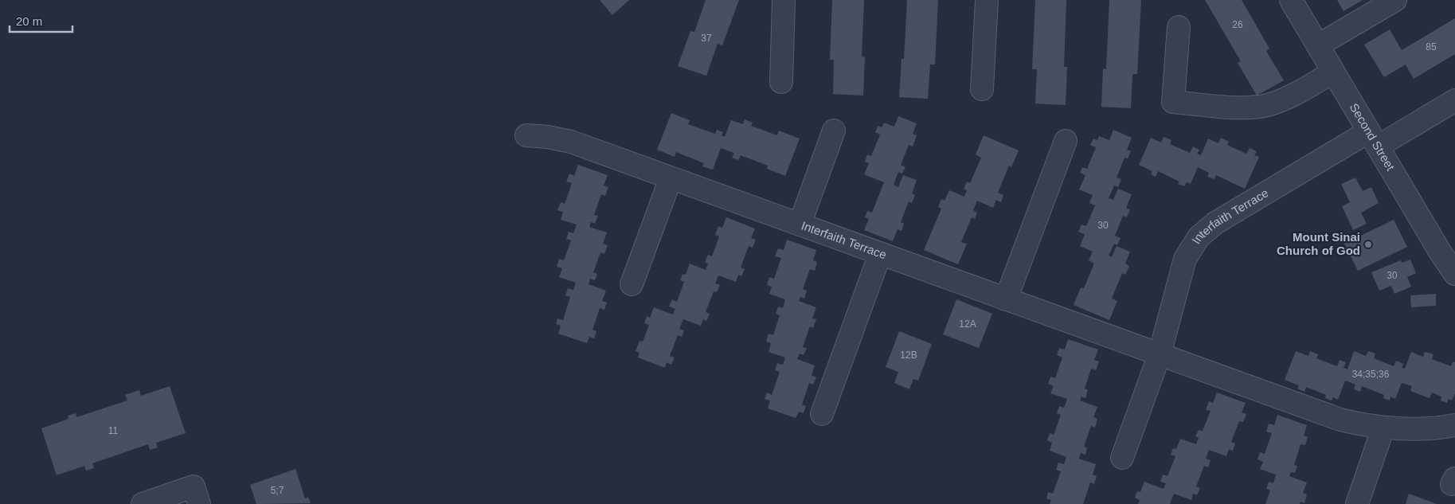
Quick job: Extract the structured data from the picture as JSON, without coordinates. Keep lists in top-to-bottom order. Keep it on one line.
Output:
{"streets":{"street":["Second Street","Interfaith Terrace"]},"crossings":[["Second Street","Interfaith Terrace"]],"places":["Mount Sinai Church of God"],"house_numbers":["26","37","85","30","30","12A","12B","34;35;36","11","5;7"],"scale_bar":"20 m"}
